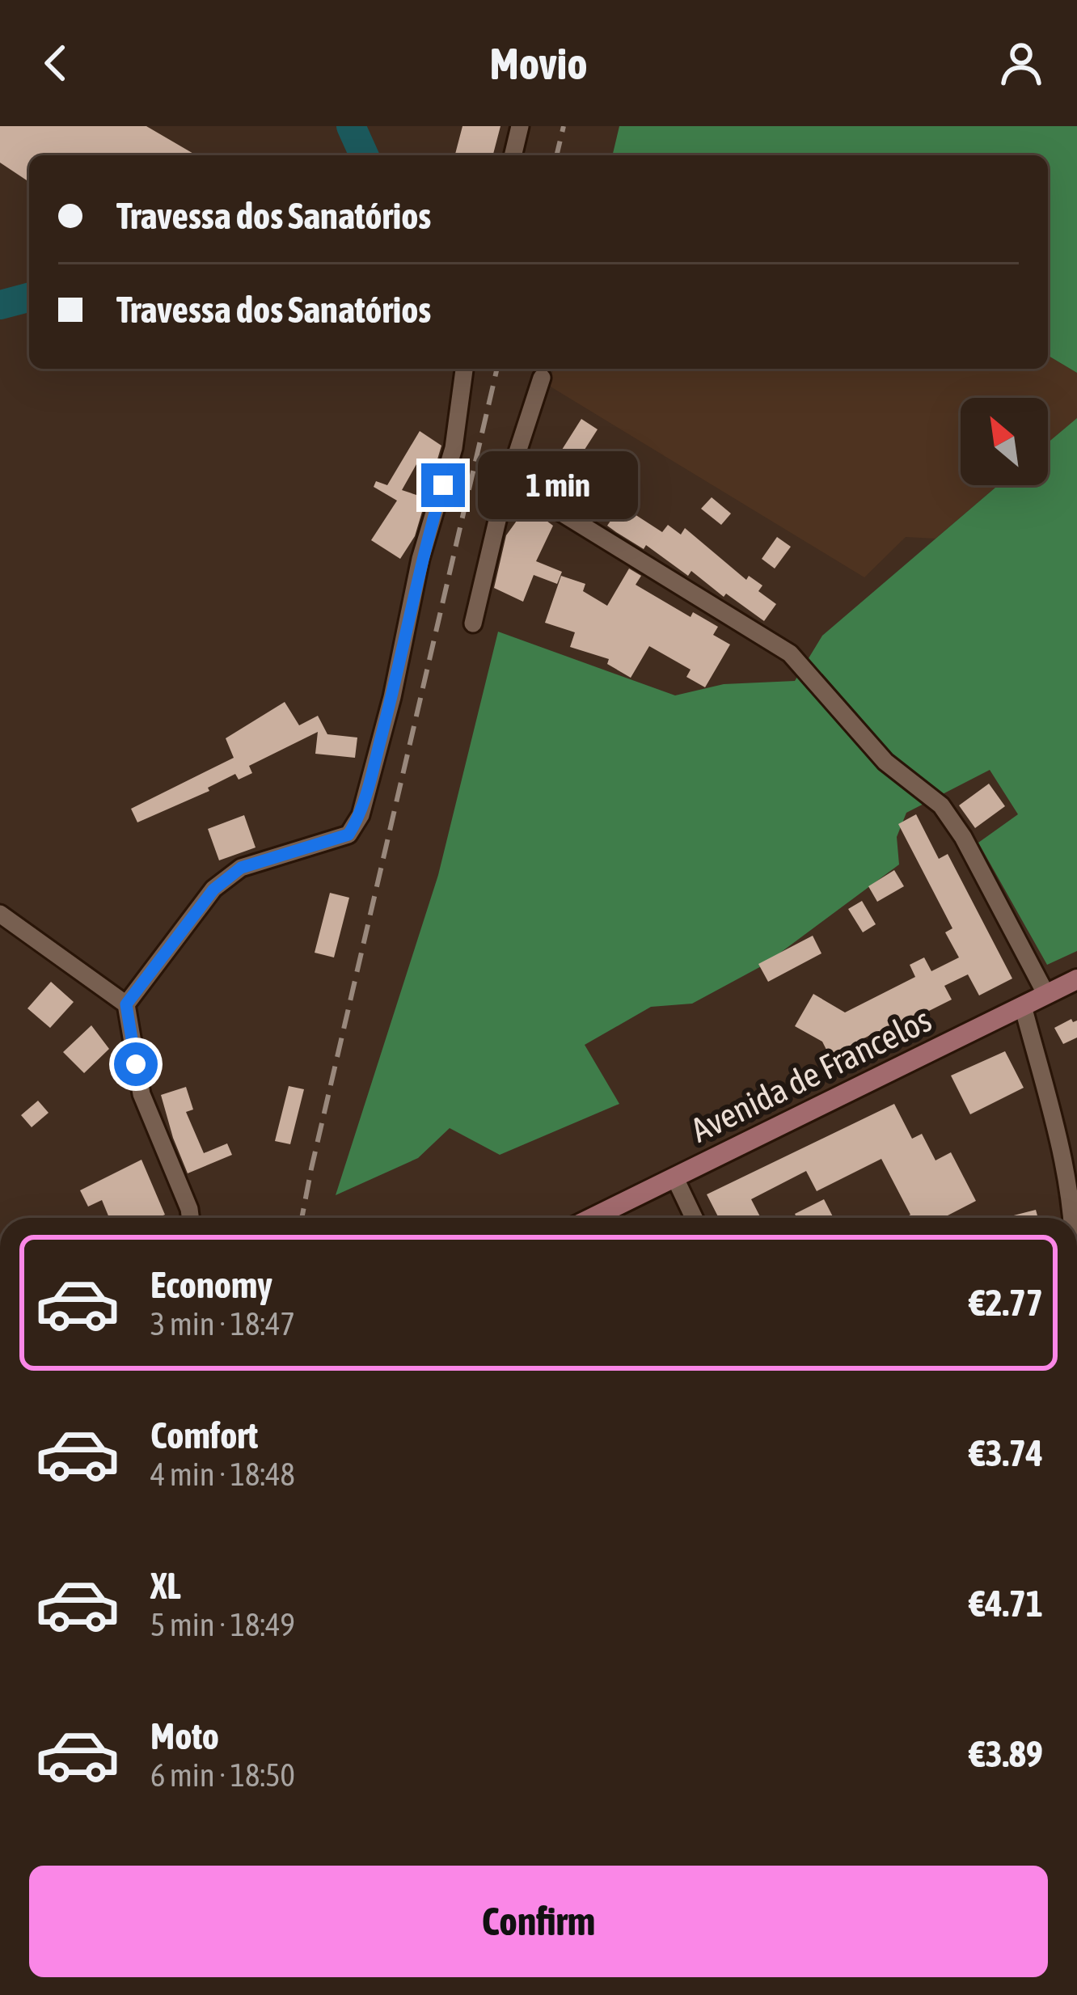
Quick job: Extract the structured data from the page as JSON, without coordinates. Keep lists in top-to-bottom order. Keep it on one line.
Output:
{"streets":{"main road":["Avenida de Francelos"]},"north":"top left","page":{"header":"Movio","banner":["Travessa dos Sanatórios","Travessa dos Sanatórios"],"bubble":"1 min","list":[{"name":"Economy","note":"3 min · 18:47","value":"€2.77"},{"name":"Comfort","note":"4 min · 18:48","value":"€3.74"},{"name":"XL","note":"5 min · 18:49","value":"€4.71"},{"name":"Moto","note":"6 min · 18:50","value":"€3.89"}],"buttons":"Confirm"}}
